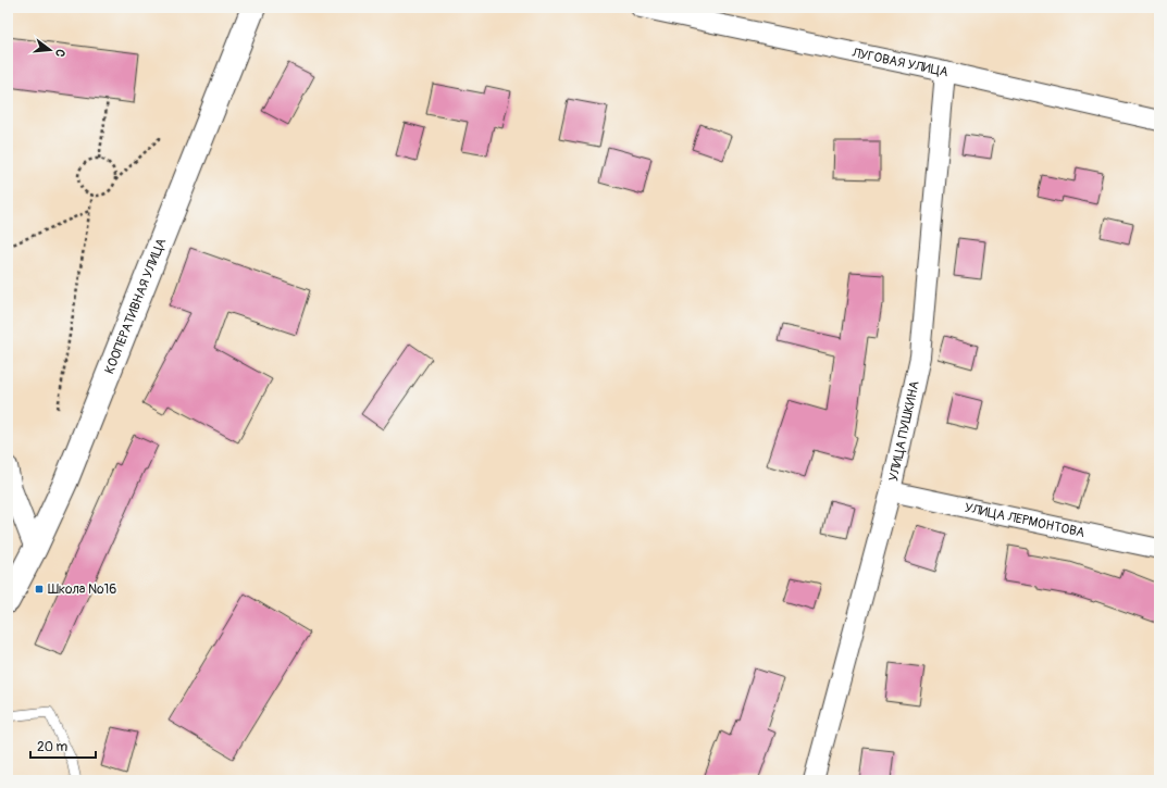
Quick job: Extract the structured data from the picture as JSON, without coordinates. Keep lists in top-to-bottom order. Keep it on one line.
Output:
{"streets":{"main road":["КООПЕРАТИВНАЯ УЛИЦА"],"street":["ЛУГОВАЯ УЛИЦА","УЛИЦА ПУШКИНА","УЛИЦА ЛЕРМОНТОВА"]},"crossings":[["ЛУГОВАЯ УЛИЦА","УЛИЦА ПУШКИНА"],["УЛИЦА ПУШКИНА","УЛИЦА ЛЕРМОНТОВА"]],"places":{"transit":["Школа №16"]},"scale_bar":"20 m","north":"right"}
